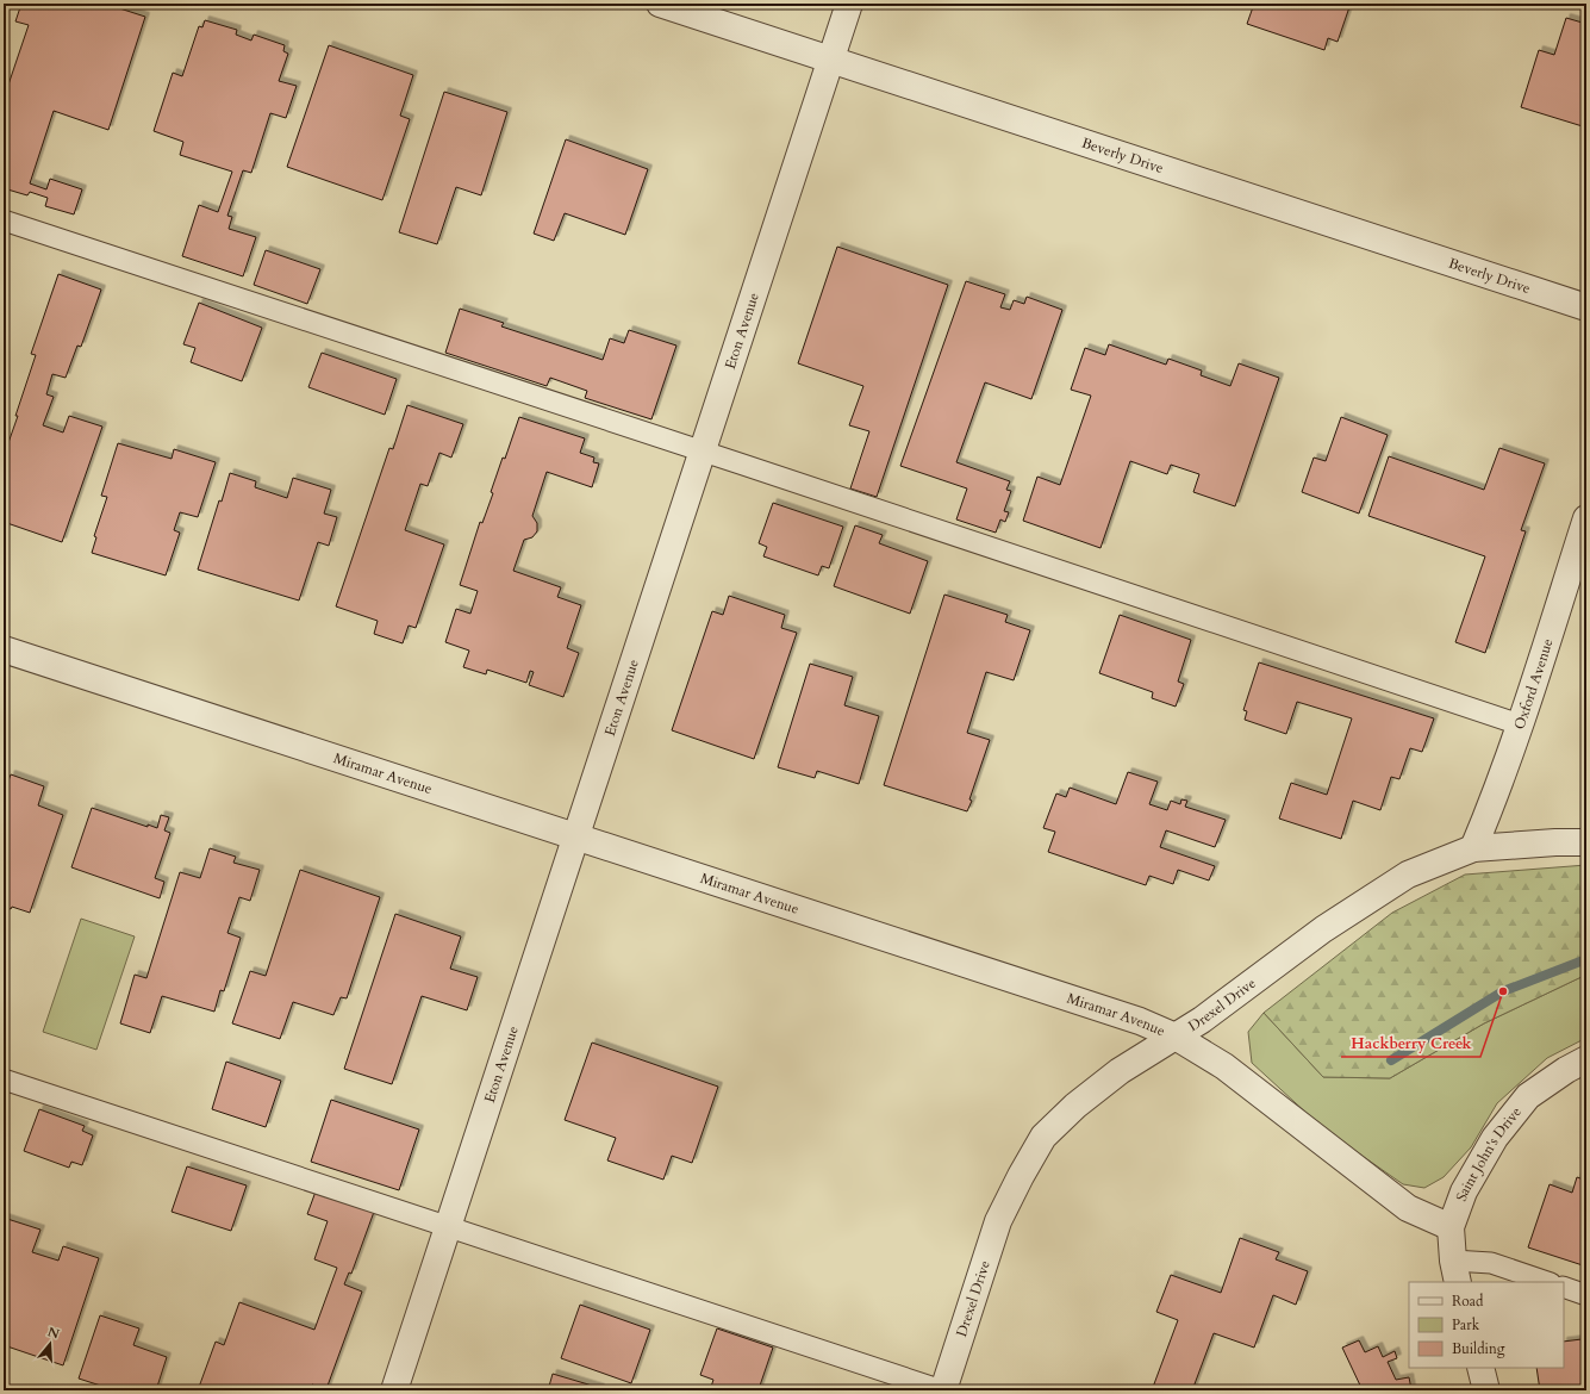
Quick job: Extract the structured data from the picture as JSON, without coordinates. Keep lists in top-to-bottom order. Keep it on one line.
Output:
{"streets":{"street":["Beverly Drive","Eton Avenue","Oxford Avenue","Miramar Avenue","Drexel Drive","Saint John's Drive"]},"crossings":[["Beverly Drive","Eton Avenue"],["Eton Avenue","Miramar Avenue"],["Oxford Avenue","Drexel Drive"],["Miramar Avenue","Drexel Drive"],["Miramar Avenue","Saint John's Drive"]],"places":["Hackberry Creek"],"legend":["Road","Park","Building"],"north":"top"}
